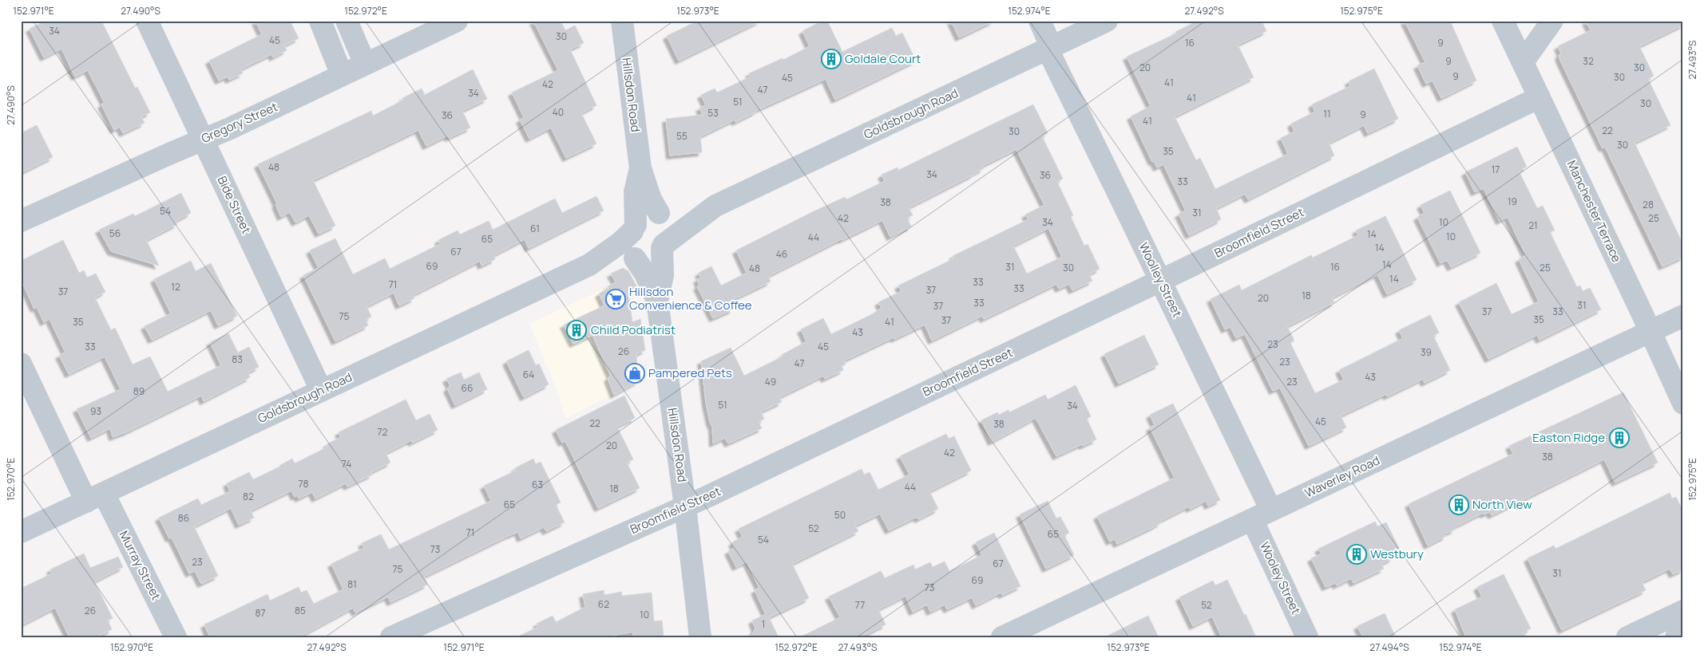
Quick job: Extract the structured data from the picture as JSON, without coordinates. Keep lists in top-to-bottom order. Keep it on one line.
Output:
{"streets":{"street":["Hillsdon Road","Goldsbrough Road","Gregory Street","Bide Street","Manchester Terrace","Broomfield Street","Woolley Street","Waverley Road","Murray Street","Wooley Street"]},"crossings":[["Hillsdon Road","Goldsbrough Road"],["Hillsdon Road","Broomfield Street"],["Goldsbrough Road","Bide Street"],["Goldsbrough Road","Woolley Street"],["Goldsbrough Road","Murray Street"],["Gregory Street","Bide Street"],["Manchester Terrace","Broomfield Street"],["Manchester Terrace","Waverley Road"],["Broomfield Street","Woolley Street"],["Woolley Street","Waverley Road"],["Woolley Street","Wooley Street"],["Waverley Road","Wooley Street"]],"places":{"building":["Goldale Court","Child Podiatrist","Easton Ridge","North View","Westbury"],"supermarket":["Hillsdon Convenience & Coffee"],"shop":["Pampered Pets"]},"house_numbers":["34","30","45","16","9","9","32","20","30","9","30","45","41","42","47","34","41","51","30","40","53","11","9","36","41","22","30","55","30","35","48","17","34","36","33","19","38","28","54","31","42","25","34","10","21","61","56","14","10","44","65","14","67","46","14","69","31","16","30","25","48","14","33","71","12","33","37","37","18","20","33","31","37","37","33","75","35","37","35","41","43","23","33","45","26","39","83","23","47","64","43","49","23","66","89","51","34","93","45","22","38","72","20","42","38","74","78","63","44","18","82","65","50","86","52","71","65","54","73","23","67","75","31","69","81","73","62","77","52","26","85","87","10","1"],"coordinates":["152.971°E","27.490°S","152.972°E","152.973°E","152.974°E","27.492°S","152.975°E","27.493°S","152.970°E","27.494°S"]}
